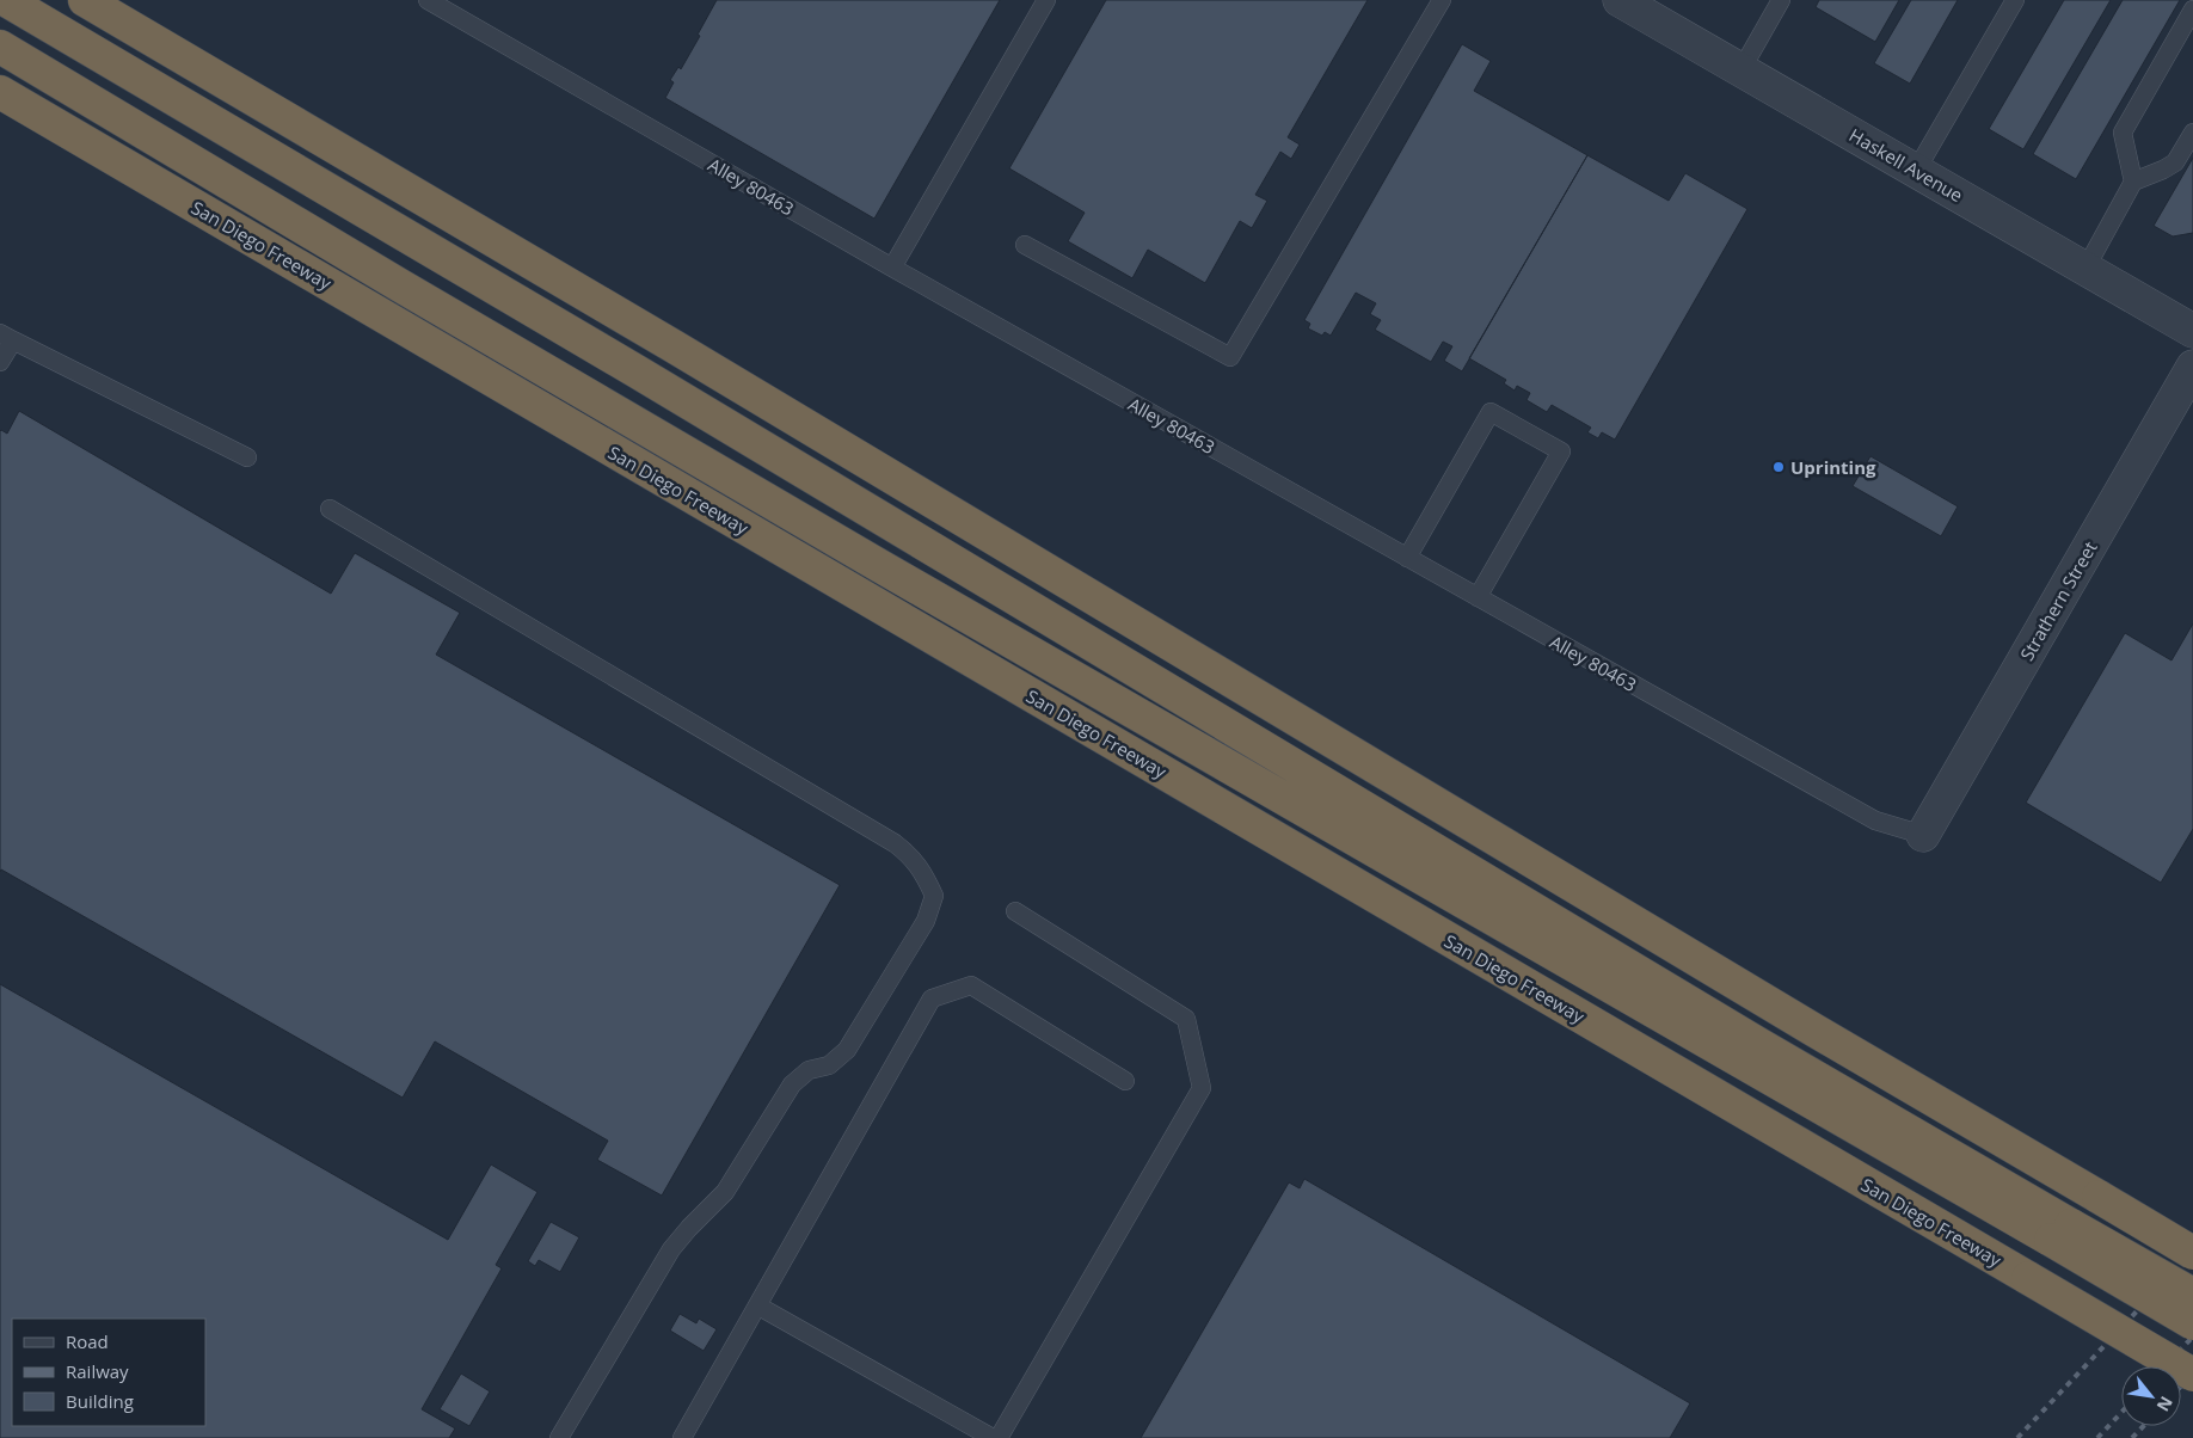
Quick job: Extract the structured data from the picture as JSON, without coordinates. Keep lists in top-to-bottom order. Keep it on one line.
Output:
{"streets":{"highway":["San Diego Freeway"],"street":["Haskell Avenue","Strathern Street"],"lane":["Alley 80463"]},"crossings":[["Alley 80463","Strathern Street"]],"places":["Uprinting"],"legend":["Road","Railway","Building"],"north":"bottom right"}
